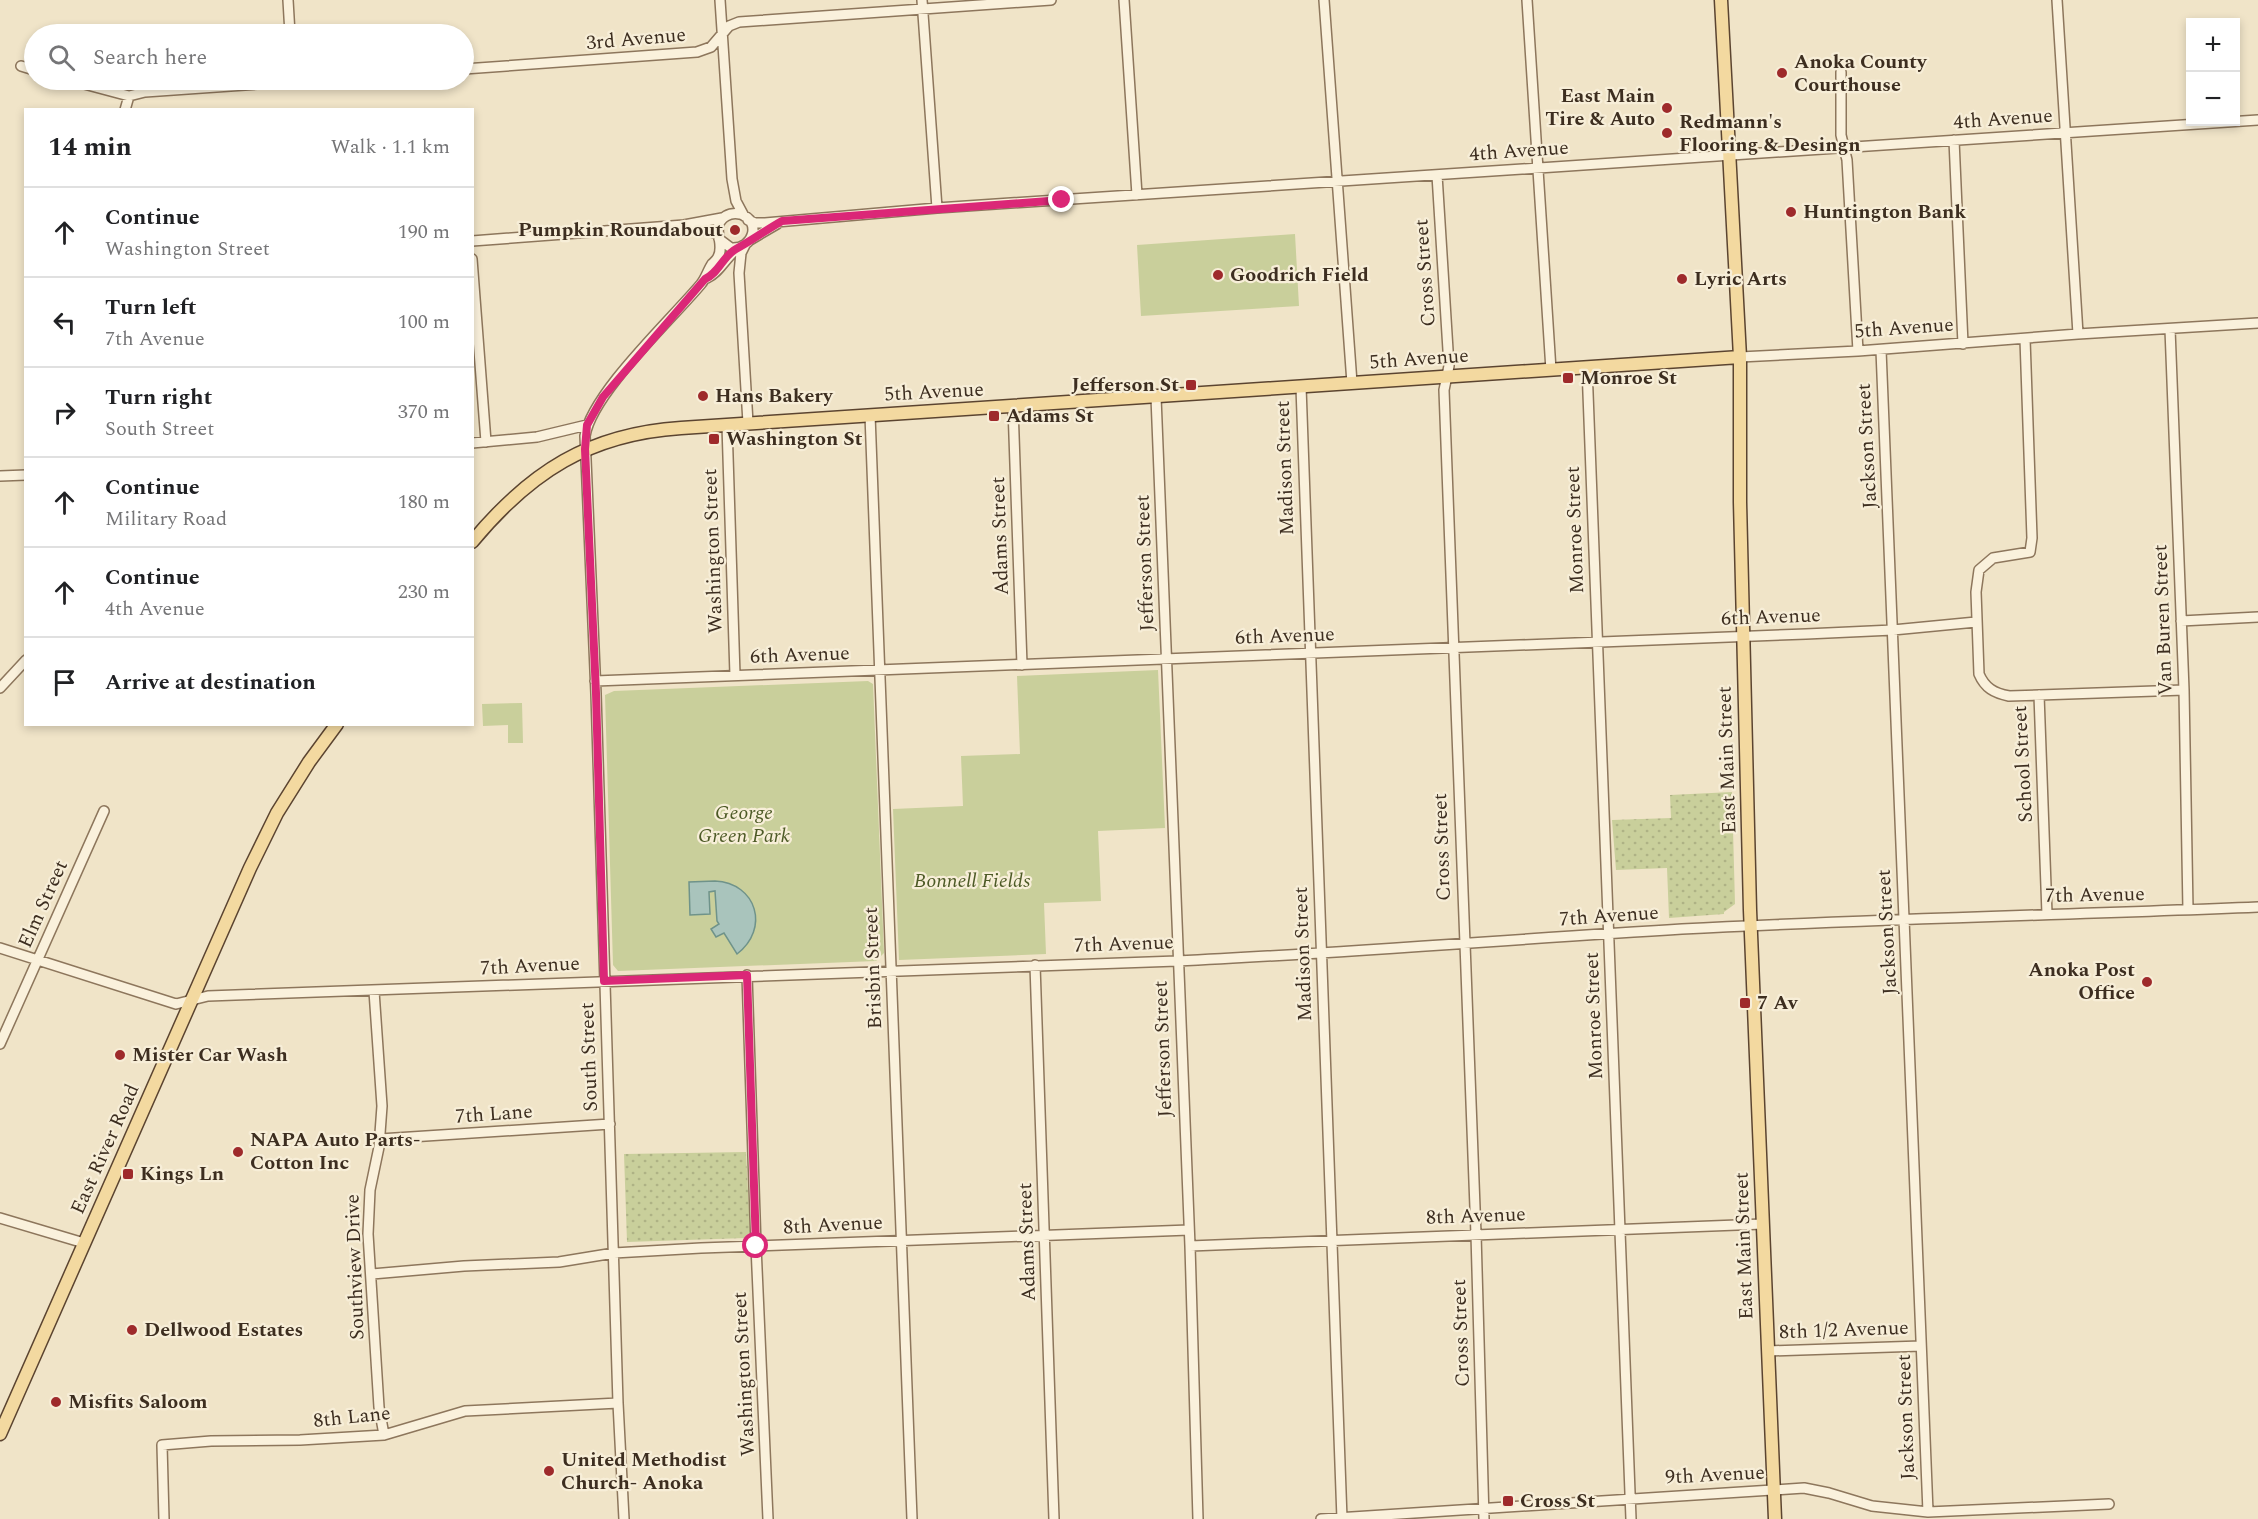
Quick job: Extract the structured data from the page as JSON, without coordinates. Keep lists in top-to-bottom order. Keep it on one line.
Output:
{"streets":{"main road":["5th Avenue","East Main Street","East River Road"],"street":["3rd Avenue","4th Avenue","Cross Street","Jackson Street","Madison Street","Monroe Street","Adams Street","Washington Street","Jefferson Street","6th Avenue","Van Buren Street","School Street","7th Avenue","Elm Street","Brisbin Street","South Street","7th Lane","8th Avenue","Southview Drive","8th 1/2 Avenue","8th Lane","9th Avenue"]},"crossings":[["4th Avenue","Cross Street"],["4th Avenue","East Main Street"],["Cross Street","5th Avenue"],["Cross Street","6th Avenue"],["Cross Street","7th Avenue"],["Cross Street","8th Avenue"],["Cross Street","9th Avenue"],["5th Avenue","Jackson Street"],["5th Avenue","Madison Street"],["5th Avenue","Monroe Street"],["5th Avenue","Adams Street"],["5th Avenue","Washington Street"],["5th Avenue","Jefferson Street"],["5th Avenue","Van Buren Street"],["5th Avenue","East Main Street"],["5th Avenue","School Street"],["5th Avenue","Brisbin Street"],["5th Avenue","South Street"],["Jackson Street","6th Avenue"],["Jackson Street","7th Avenue"],["Jackson Street","8th 1/2 Avenue"],["Jackson Street","9th Avenue"],["Madison Street","6th Avenue"],["Madison Street","7th Avenue"],["Madison Street","8th Avenue"],["Madison Street","9th Avenue"],["Monroe Street","6th Avenue"],["Monroe Street","7th Avenue"],["Monroe Street","8th Avenue"],["Monroe Street","9th Avenue"],["Adams Street","6th Avenue"],["Adams Street","7th Avenue"],["Adams Street","8th Avenue"],["Washington Street","6th Avenue"],["Washington Street","7th Avenue"],["Washington Street","8th Avenue"],["Jefferson Street","6th Avenue"],["Jefferson Street","7th Avenue"],["Jefferson Street","8th Avenue"],["6th Avenue","East Main Street"],["6th Avenue","School Street"],["6th Avenue","Brisbin Street"],["6th Avenue","South Street"],["Van Buren Street","7th Avenue"],["East Main Street","7th Avenue"],["East Main Street","8th Avenue"],["East Main Street","8th 1/2 Avenue"],["East Main Street","9th Avenue"],["School Street","7th Avenue"],["7th Avenue","Elm Street"],["7th Avenue","Brisbin Street"],["7th Avenue","South Street"],["7th Avenue","East River Road"],["7th Avenue","Southview Drive"],["Brisbin Street","8th Avenue"],["South Street","7th Lane"],["South Street","8th Avenue"],["South Street","8th Lane"],["7th Lane","Southview Drive"],["8th Avenue","Southview Drive"],["Southview Drive","8th Lane"]],"parks":["George Green Park","Bonnell Fields"],"places":{"other":["Anoka County Courthouse","East Main Tire & Auto","Redmann's Flooring & Desingn","Huntington Bank","Pumpkin Roundabout","Goodrich Field","Lyric Arts","Hans Bakery","Anoka Post Office","Mister Car Wash","NAPA Auto Parts- Cotton Inc","Dellwood Estates","Misfits Saloom","United Methodist Church- Anoka"],"transit":["Monroe St","Jefferson St","Adams St","Washington St","7 Av","Kings Ln","Cross St"]},"page":{"map_buttons":["+","−"],"search":"Search here","heading":["14 min","Walk · 1.1 km"],"list":[["Continue","Washington Street","190 m"],["Turn left","7th Avenue","100 m"],["Turn right","South Street","370 m"],["Continue","Military Road","180 m"],["Continue","4th Avenue","230 m"],"Arrive at destination"]}}
